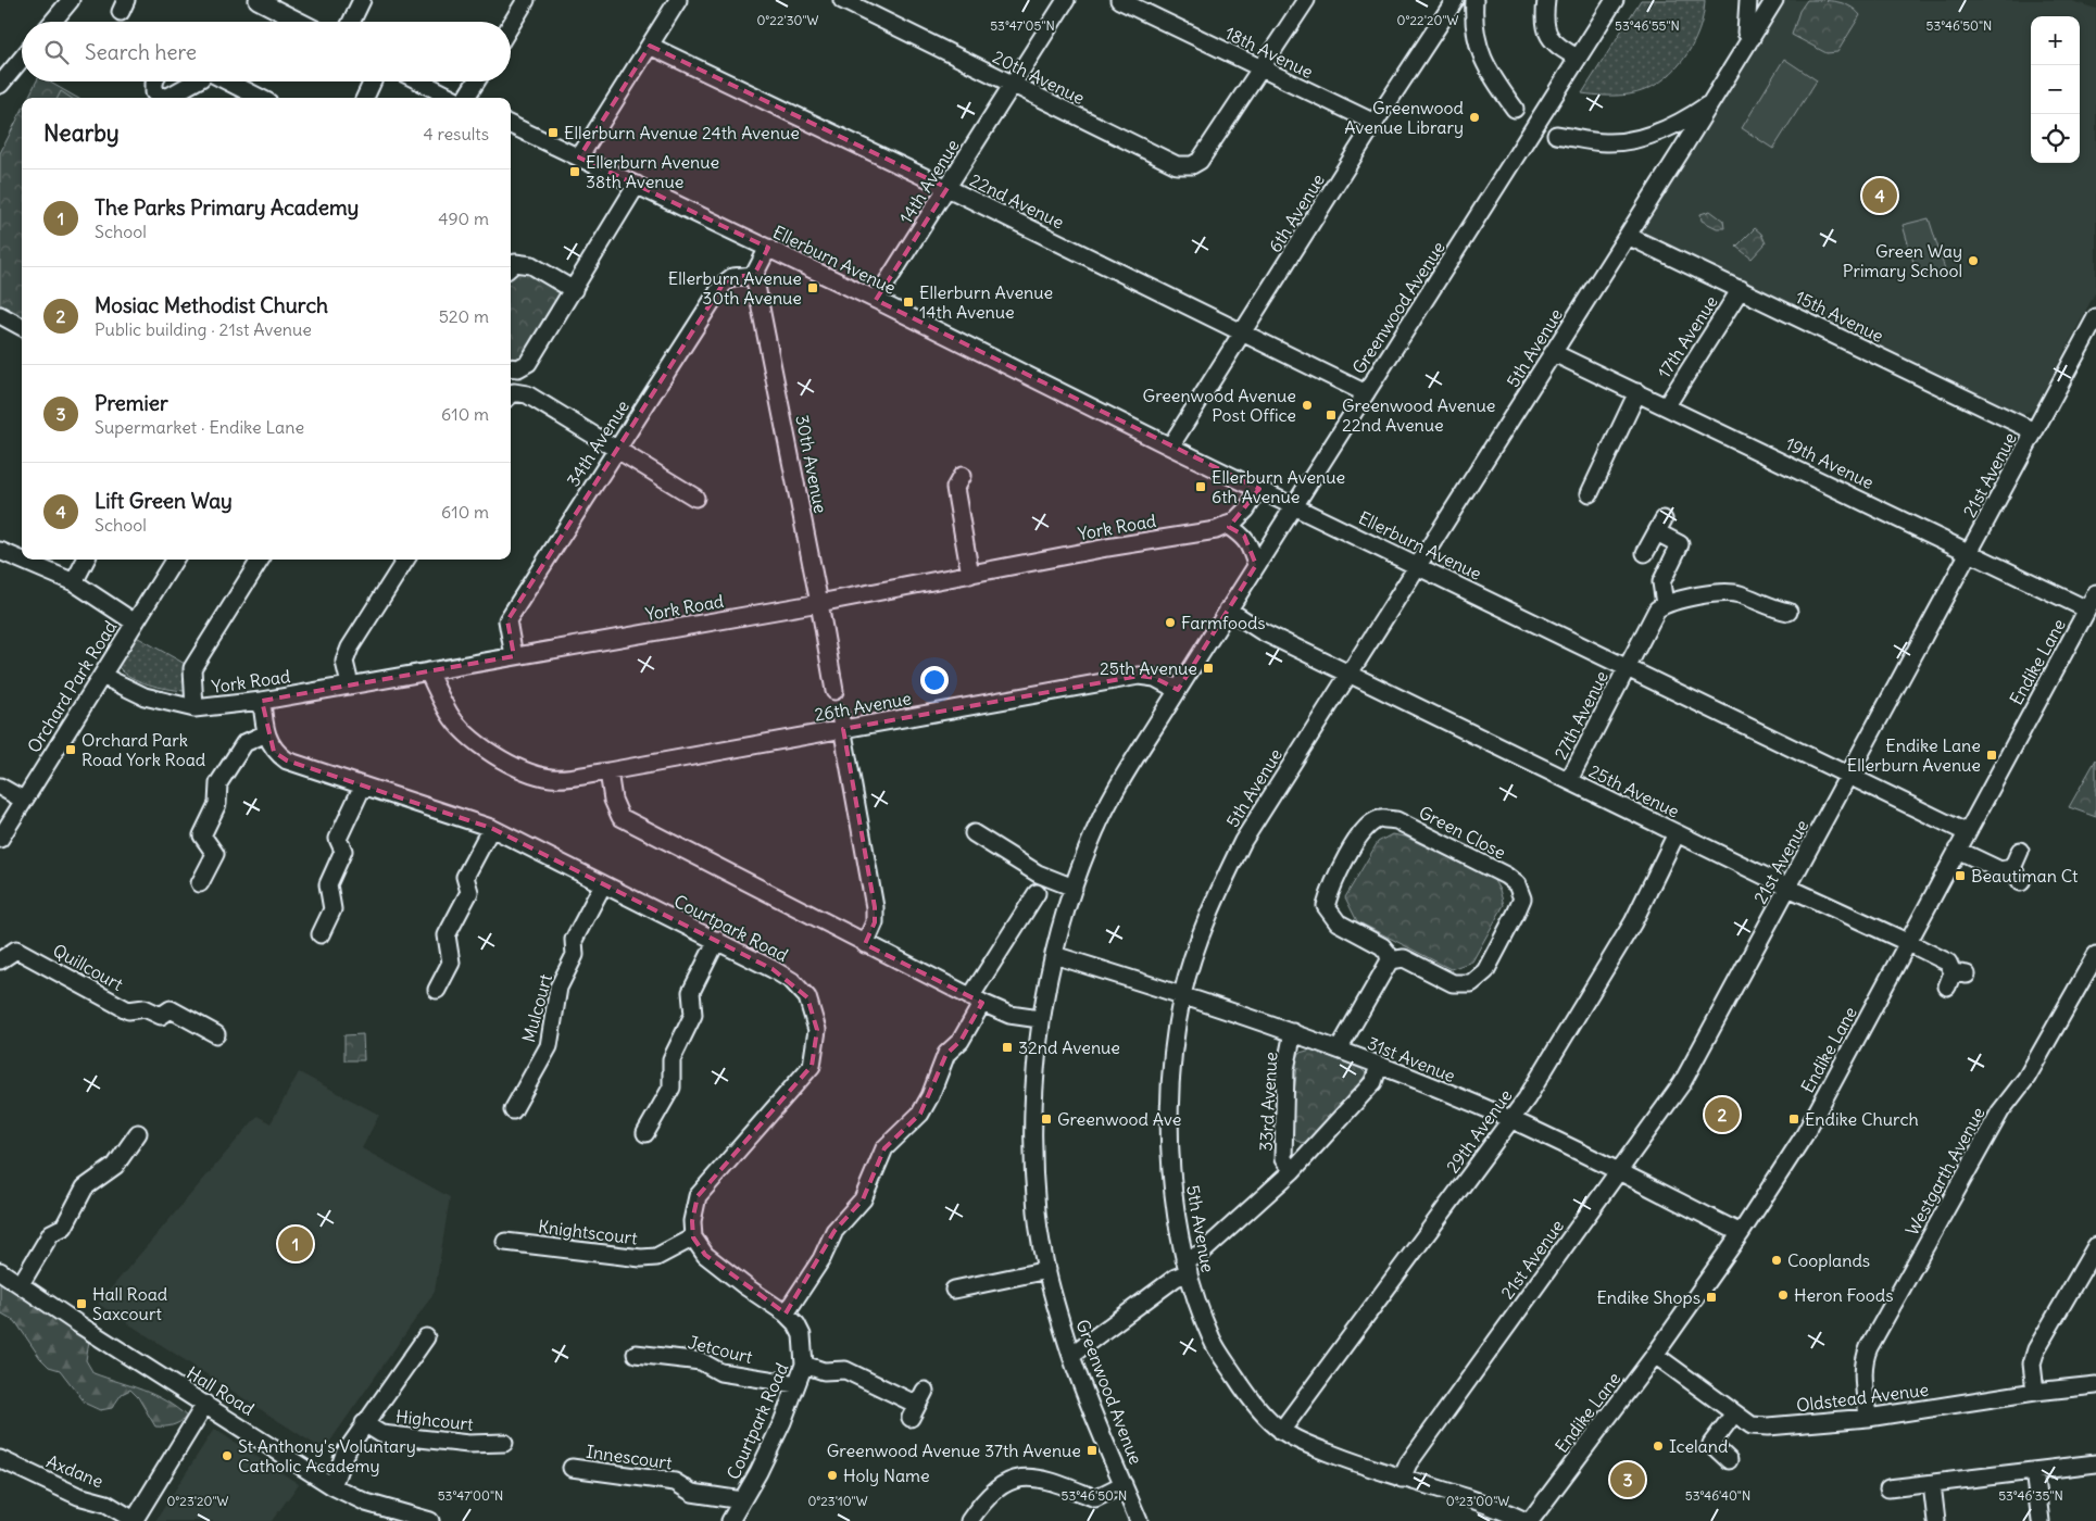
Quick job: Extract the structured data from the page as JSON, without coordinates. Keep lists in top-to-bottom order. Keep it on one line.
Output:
{"streets":{"street":["18th Avenue","20th Avenue","14th Avenue","22nd Avenue","6th Avenue","Ellerburn Avenue","Greenwood Avenue","15th Avenue","17th Avenue","5th Avenue","34th Avenue","19th Avenue","30th Avenue","21st Avenue","York Road","Endike Lane","Orchard Park Road","26th Avenue","27th Avenue","25th Avenue","Green Close","Courtpark Road","Quillcourt","Mulcourt","31st Avenue","33rd Avenue","29th Avenue","Westgarth Avenue","Knightscourt","Jetcourt","Hall Road","Oldstead Avenue","Highcourt","Innescourt","Axdane"]},"crossings":[["18th Avenue","20th Avenue"],["18th Avenue","6th Avenue"],["20th Avenue","14th Avenue"],["14th Avenue","22nd Avenue"],["14th Avenue","Ellerburn Avenue"],["22nd Avenue","6th Avenue"],["22nd Avenue","Greenwood Avenue"],["6th Avenue","Ellerburn Avenue"],["Ellerburn Avenue","Greenwood Avenue"],["Ellerburn Avenue","5th Avenue"],["Ellerburn Avenue","21st Avenue"],["Ellerburn Avenue","York Road"],["Ellerburn Avenue","Endike Lane"],["Ellerburn Avenue","27th Avenue"],["Greenwood Avenue","26th Avenue"],["Greenwood Avenue","25th Avenue"],["Greenwood Avenue","31st Avenue"],["Greenwood Avenue","33rd Avenue"],["15th Avenue","17th Avenue"],["15th Avenue","5th Avenue"],["15th Avenue","21st Avenue"],["17th Avenue","19th Avenue"],["5th Avenue","19th Avenue"],["5th Avenue","21st Avenue"],["5th Avenue","25th Avenue"],["5th Avenue","31st Avenue"],["5th Avenue","33rd Avenue"],["5th Avenue","29th Avenue"],["34th Avenue","30th Avenue"],["34th Avenue","York Road"],["19th Avenue","21st Avenue"],["19th Avenue","Endike Lane"],["30th Avenue","York Road"],["21st Avenue","25th Avenue"],["21st Avenue","31st Avenue"],["York Road","Orchard Park Road"],["York Road","26th Avenue"],["York Road","Courtpark Road"],["Endike Lane","25th Avenue"],["Endike Lane","31st Avenue"],["Endike Lane","Oldstead Avenue"],["27th Avenue","25th Avenue"],["25th Avenue","29th Avenue"],["Courtpark Road","Mulcourt"],["Courtpark Road","Knightscourt"],["Courtpark Road","Jetcourt"],["Courtpark Road","Innescourt"],["31st Avenue","33rd Avenue"],["31st Avenue","29th Avenue"],["Westgarth Avenue","Oldstead Avenue"]],"places":{"other":["Greenwood Avenue Library","Green Way Primary School","Greenwood Avenue Post Office","Farmfoods","Cooplands","Heron Foods","Iceland","St Anthony's Voluntary Catholic Academy","Holy Name"],"transit":["Ellerburn Avenue 24th Avenue","Ellerburn Avenue 38th Avenue","Ellerburn Avenue 30th Avenue","Ellerburn Avenue 14th Avenue","Greenwood Avenue 22nd Avenue","Ellerburn Avenue 6th Avenue","25th Avenue","Orchard Park Road York Road","Endike Lane Ellerburn Avenue","Beautiman Ct","32nd Avenue","Greenwood Ave","Endike Church","Endike Shops","Hall Road Saxcourt","Greenwood Avenue 37th Avenue"]},"page":{"map_buttons":["+","−"],"search":"Search here","heading":["Nearby","4 results"],"list":[{"mark":"1","name":"The Parks Primary Academy","note":"School","value":"490 m"},{"mark":"2","name":"Mosiac Methodist Church","note":"Public building · 21st Avenue","value":"520 m"},{"mark":"3","name":"Premier","note":"Supermarket · Endike Lane","value":"610 m"},{"mark":"4","name":"Lift Green Way","note":"School","value":"610 m"}],"pins":["4","2","1","3"]},"coordinates":["0°22'30\"W","0°22'20\"W","53°47'05\"N","53°46'55\"N","53°46'50\"N","53°47'00\"N","53°46'40\"N","53°46'35\"N","0°23'20\"W","0°23'10\"W","0°23'00\"W"]}
